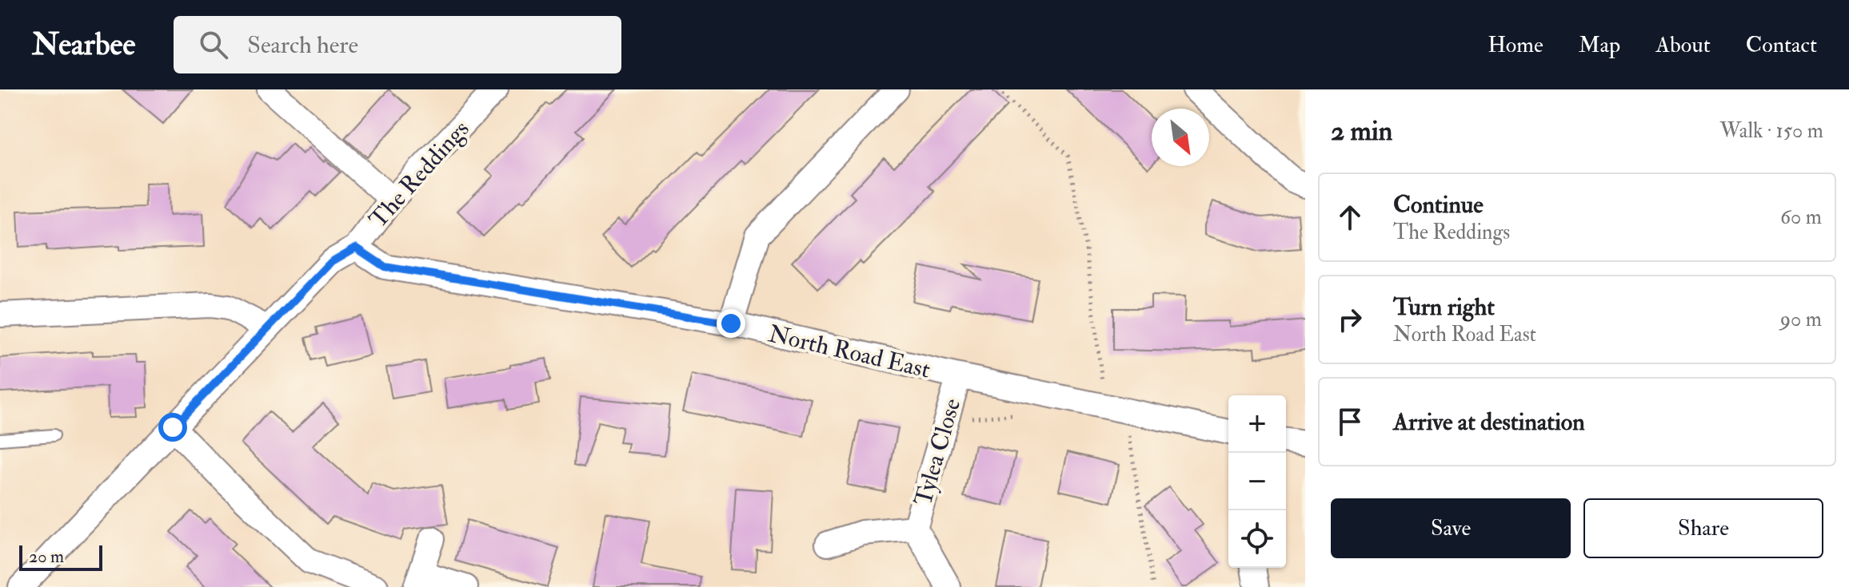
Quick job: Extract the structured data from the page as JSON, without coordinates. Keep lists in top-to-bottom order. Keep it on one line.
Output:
{"streets":{"street":["The Reddings","North Road East","Tylea Close"]},"crossings":[["The Reddings","North Road East"],["North Road East","Tylea Close"]],"scale_bar":"20 m","north":"bottom right","page":{"header":"Nearbee","search":"Search here","nav":["Home","Map","About","Contact"],"heading":["2 min","Walk · 150 m"],"list":[["Continue","The Reddings","60 m"],["Turn right","North Road East","90 m"],"Arrive at destination"],"map_buttons":["+","−"],"buttons":["Save","Share"],"scale":"20 m"}}
